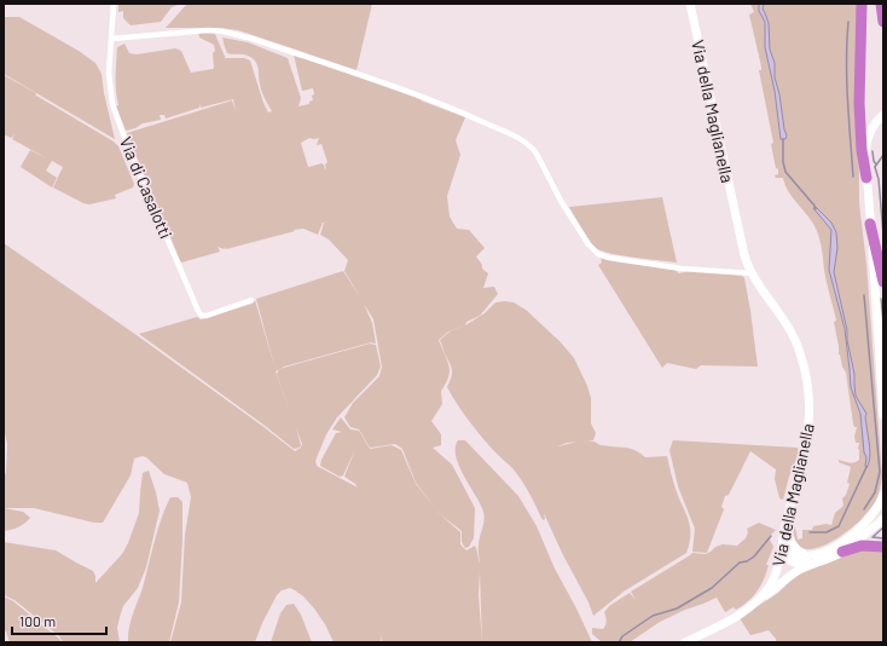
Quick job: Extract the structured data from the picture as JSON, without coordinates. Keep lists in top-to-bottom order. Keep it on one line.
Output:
{"streets":{"main road":["Via della Maglianella"],"street":["Via di Casalotti"]},"scale_bar":"100 m"}
